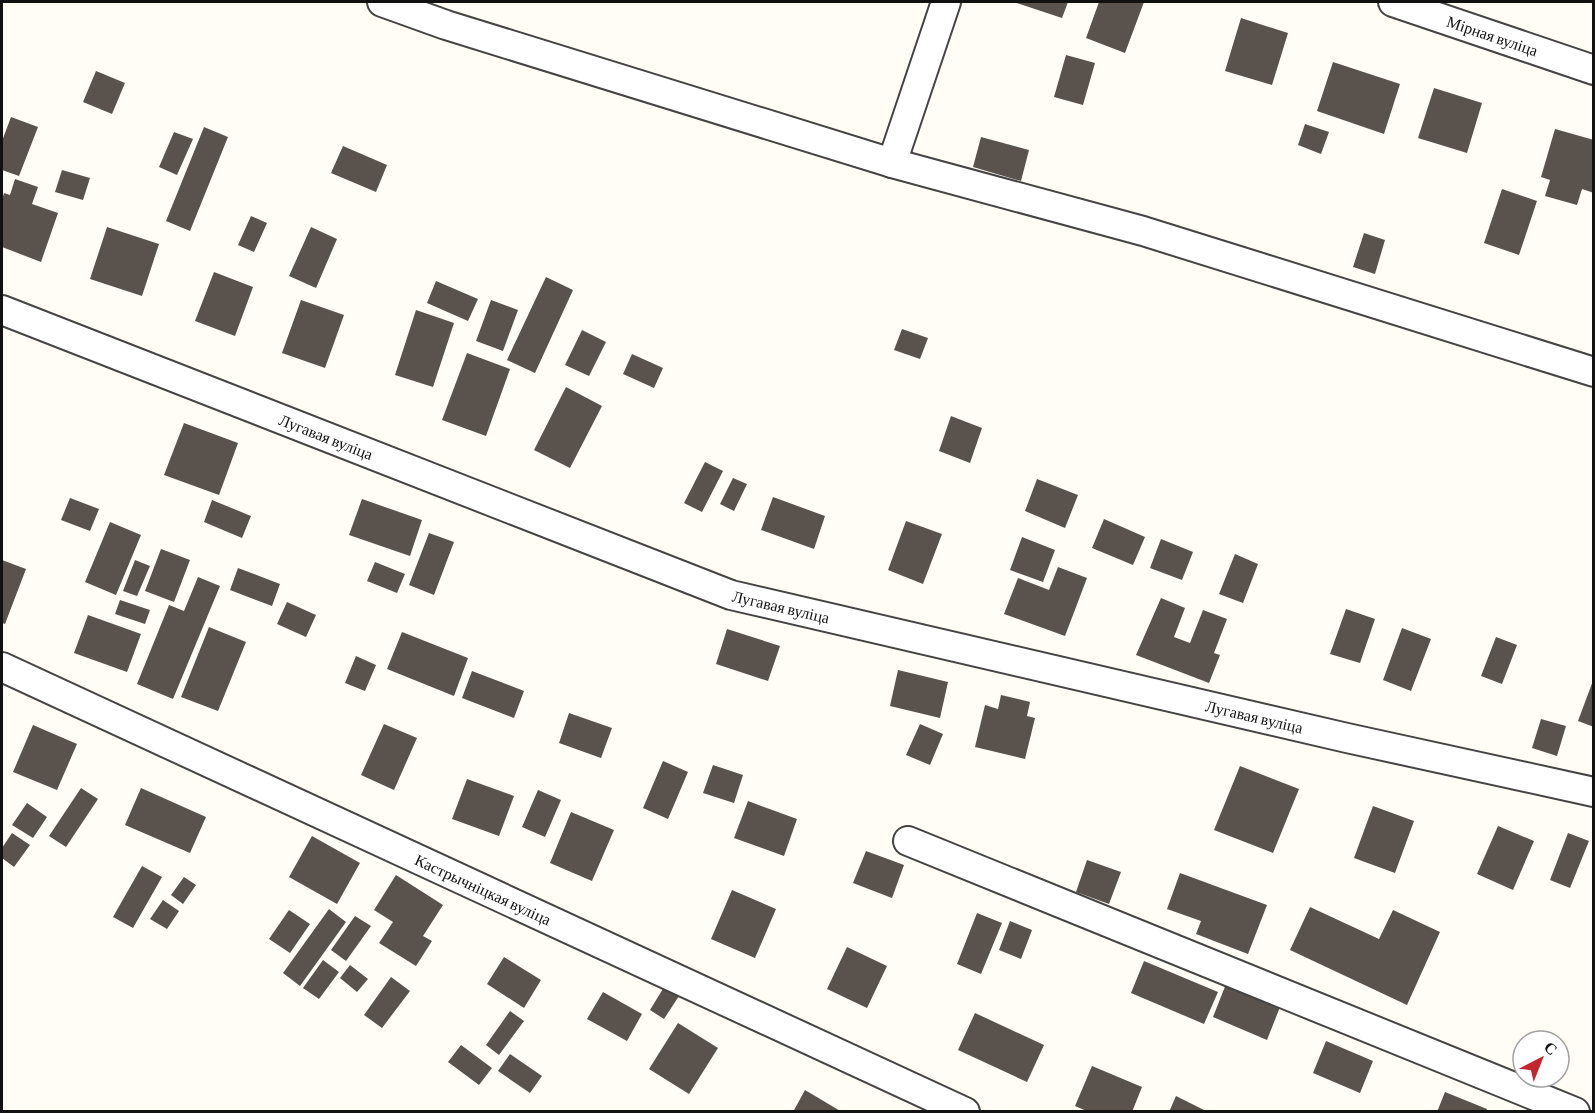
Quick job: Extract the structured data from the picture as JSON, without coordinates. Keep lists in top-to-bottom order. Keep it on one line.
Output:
{"streets":{"street":["Мірная вуліца","Лугавая вуліца","Кастрычніцкая вуліца"]},"north":"top right"}
